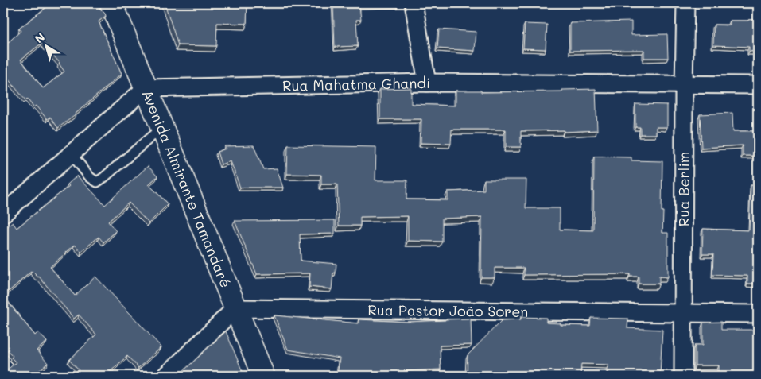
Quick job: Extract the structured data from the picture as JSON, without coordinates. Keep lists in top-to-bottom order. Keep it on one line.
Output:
{"streets":{"highway":["Avenida Almirante Tamandaré"],"street":["Rua Mahatma Ghandi","Rua Berlim","Rua Pastor João Soren"]},"crossings":[["Rua Mahatma Ghandi","Rua Berlim"],["Rua Mahatma Ghandi","Avenida Almirante Tamandaré"],["Rua Berlim","Rua Pastor João Soren"],["Avenida Almirante Tamandaré","Rua Pastor João Soren"]],"north":"top left"}
